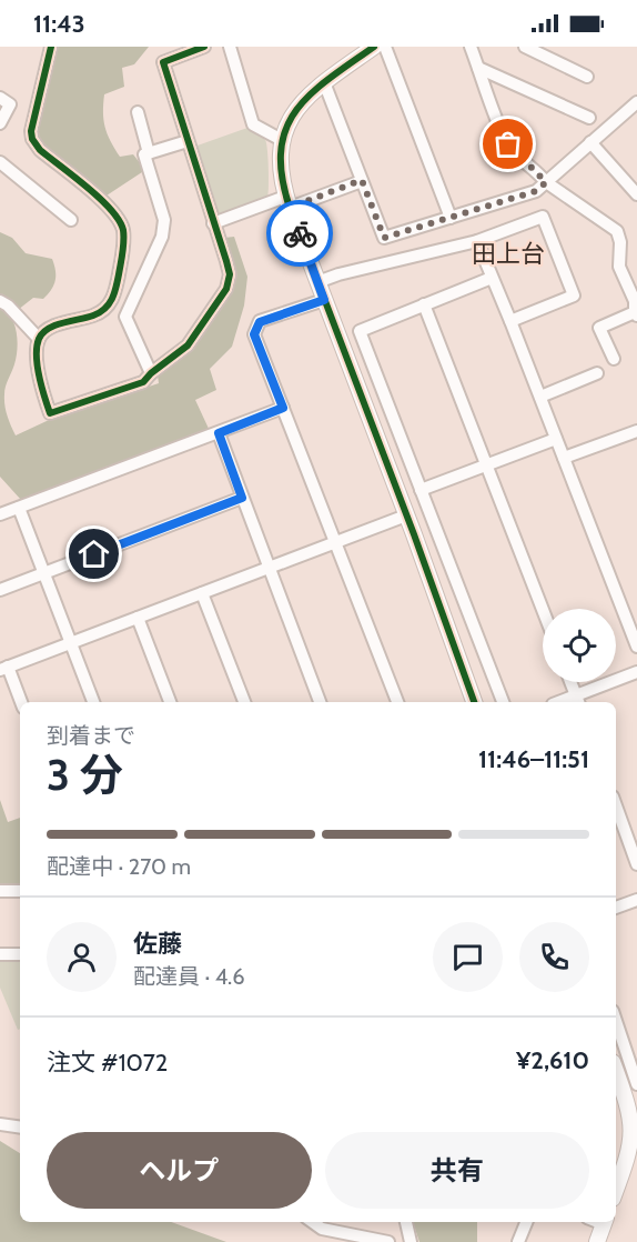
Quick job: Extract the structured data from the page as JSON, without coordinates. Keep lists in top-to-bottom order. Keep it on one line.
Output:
{"districts":["田上台"],"page":{"status":"11:43","heading":["3 分","到着まで","11:46–11:51"],"panel":["佐藤","配達員 · 4.6","注文 #1072","¥2,610"],"bar":"配達中 · 270 m","buttons":["ヘルプ","共有"]}}
